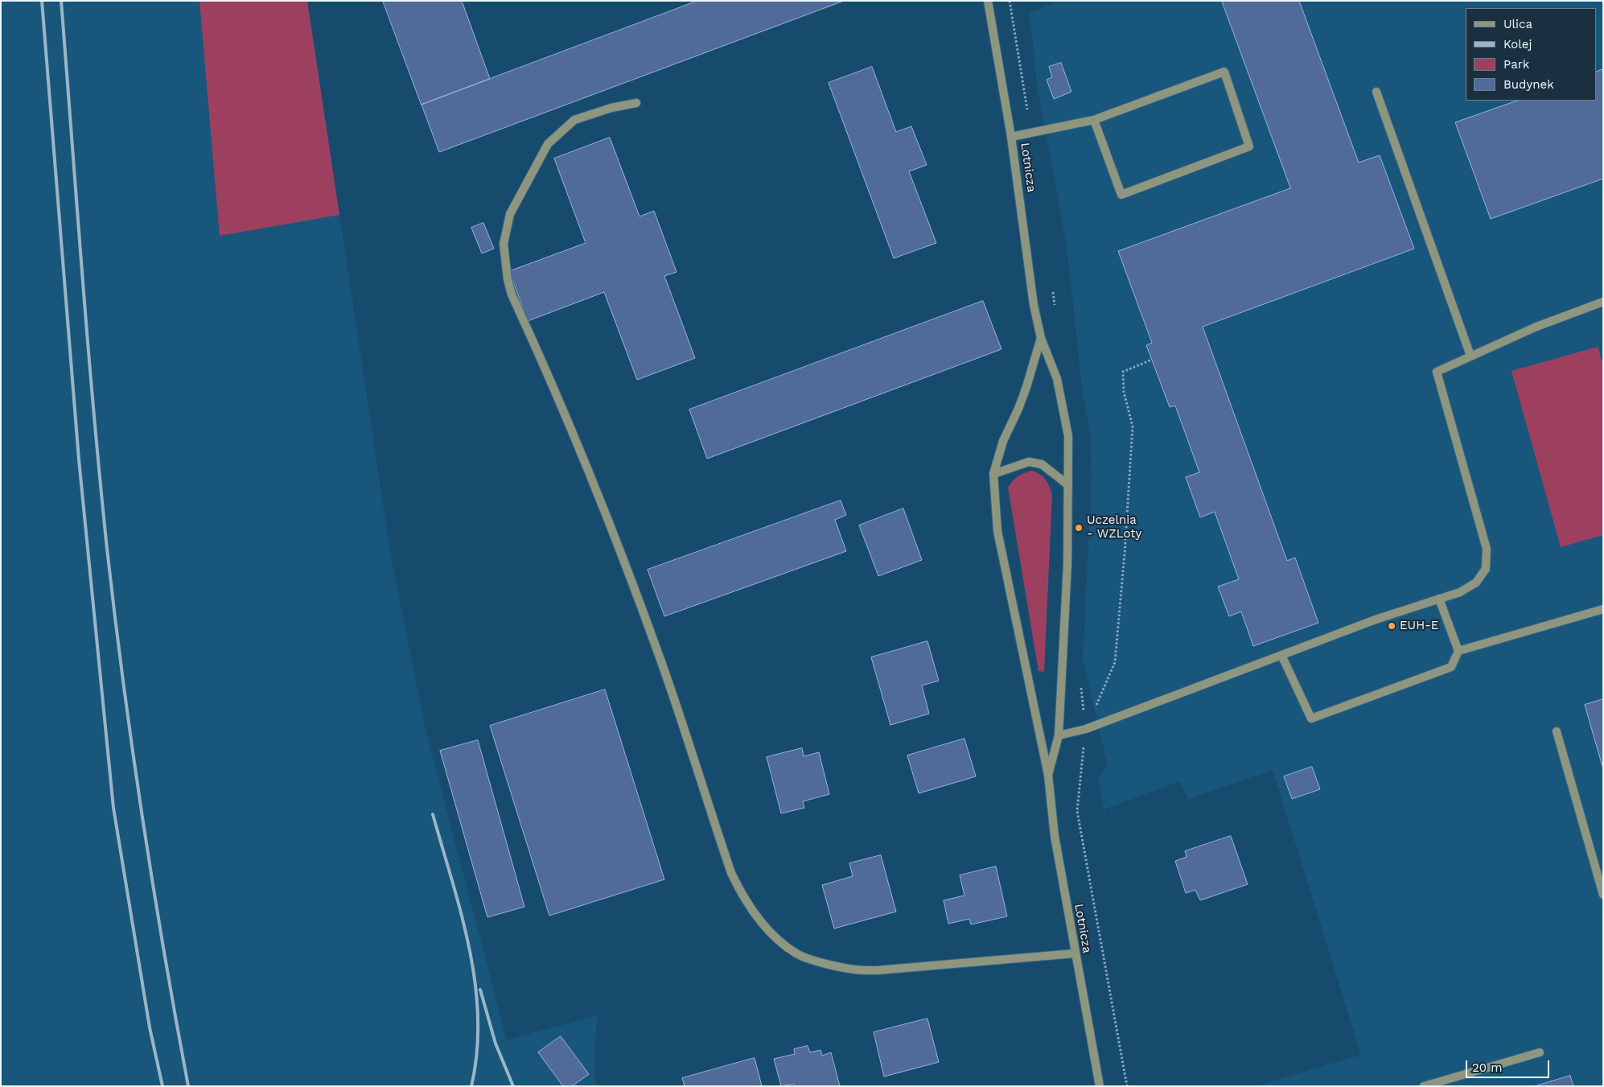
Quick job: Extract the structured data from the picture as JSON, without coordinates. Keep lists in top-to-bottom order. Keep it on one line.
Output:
{"streets":{"street":["Lotnicza"]},"places":["Uczelnia - WZLoty","EUH-E"],"legend":["Ulica","Kolej","Park","Budynek"],"scale_bar":"20 m"}
